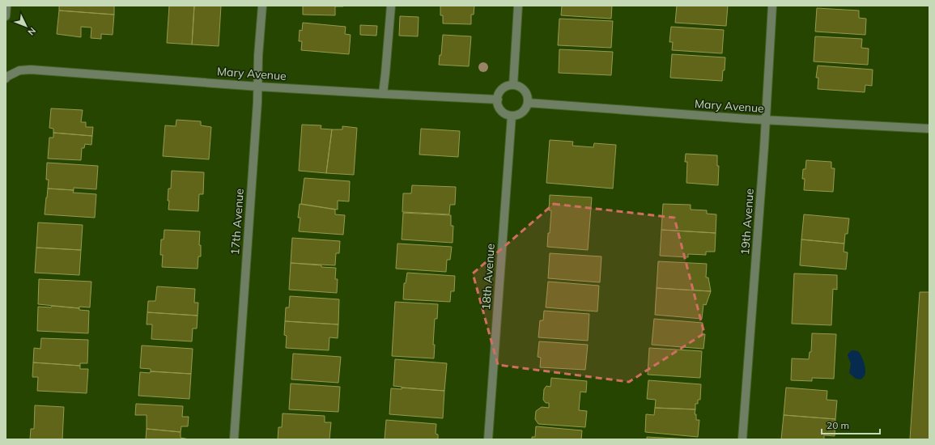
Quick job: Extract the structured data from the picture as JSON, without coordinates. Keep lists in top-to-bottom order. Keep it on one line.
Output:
{"streets":{"street":["Mary Avenue","17th Avenue","19th Avenue","18th Avenue"]},"crossings":[["Mary Avenue","17th Avenue"],["Mary Avenue","19th Avenue"],["Mary Avenue","18th Avenue"]],"scale_bar":"20 m","north":"bottom right"}
